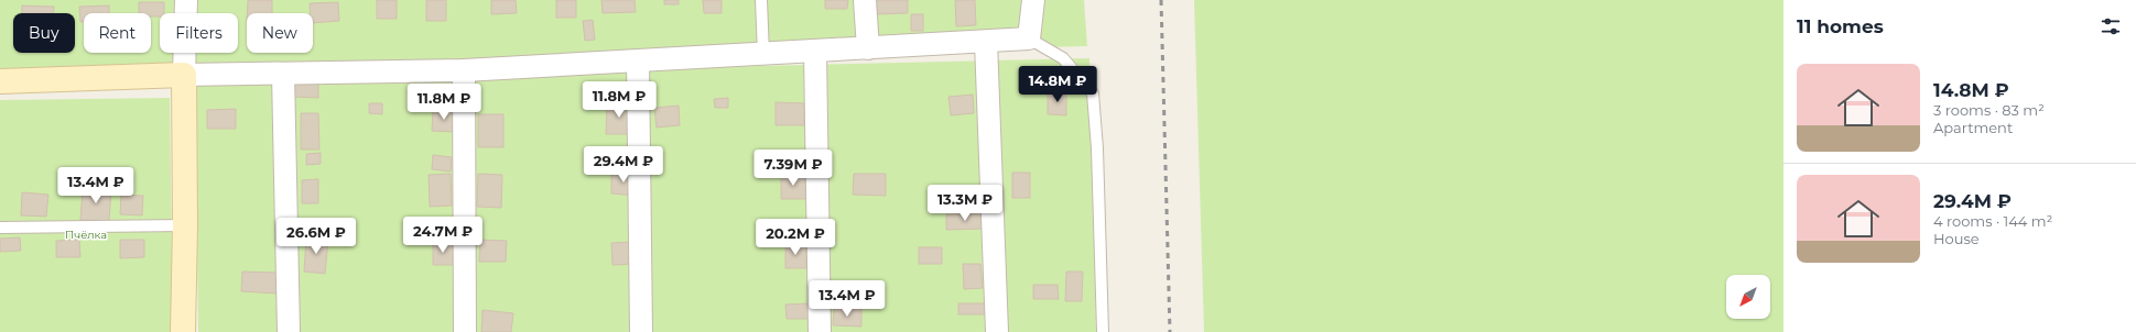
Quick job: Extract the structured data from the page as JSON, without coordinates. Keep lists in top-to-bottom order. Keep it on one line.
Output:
{"parks":["Пчёлка"],"north":"bottom left","page":{"heading":"11 homes","chip":["Buy","Rent","Filters","New"],"list":[{"name":"14.8M ₽","note":"3 rooms · 83 m² · Apartment"},{"name":"29.4M ₽","note":"4 rooms · 144 m² · House"}],"price":["14.8M ₽","11.8M ₽","11.8M ₽","29.4M ₽","7.39M ₽","13.4M ₽","13.3M ₽","24.7M ₽","26.6M ₽","20.2M ₽","13.4M ₽"]}}
